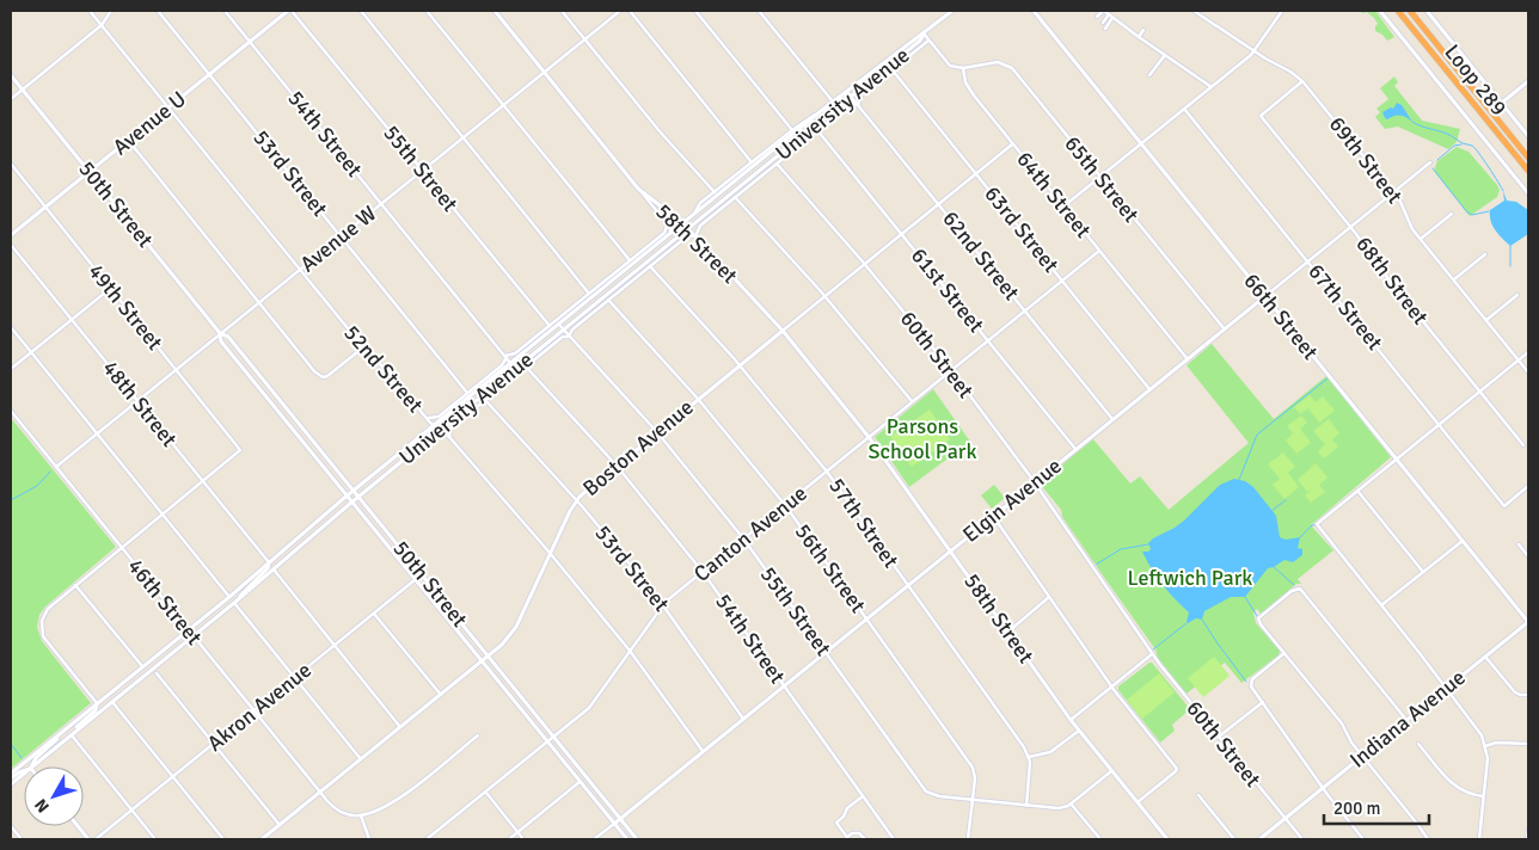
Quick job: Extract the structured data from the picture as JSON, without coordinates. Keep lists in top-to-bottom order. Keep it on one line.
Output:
{"streets":{"highway":["Loop 289"],"main road":["University Avenue","Avenue U","50th Street","58th Street","66th Street","Boston Avenue","Elgin Avenue","Indiana Avenue"],"street":["54th Street","69th Street","55th Street","53rd Street","65th Street","64th Street","63rd Street","Avenue W","62nd Street","68th Street","61st Street","49th Street","67th Street","60th Street","52nd Street","48th Street","57th Street","Canton Avenue","56th Street","46th Street","Akron Avenue"]},"crossings":[["University Avenue","54th Street"],["University Avenue","55th Street"],["University Avenue","50th Street"],["University Avenue","58th Street"],["University Avenue","62nd Street"],["University Avenue","52nd Street"],["University Avenue","48th Street"],["University Avenue","46th Street"],["Avenue U","54th Street"],["Avenue U","53rd Street"],["Avenue U","50th Street"],["Avenue U","49th Street"],["Avenue U","52nd Street"],["54th Street","Avenue W"],["54th Street","Boston Avenue"],["54th Street","Elgin Avenue"],["54th Street","Canton Avenue"],["69th Street","68th Street"],["69th Street","Elgin Avenue"],["55th Street","Avenue W"],["55th Street","Boston Avenue"],["55th Street","Elgin Avenue"],["55th Street","Canton Avenue"],["55th Street","56th Street"],["53rd Street","Avenue W"],["53rd Street","Boston Avenue"],["53rd Street","Elgin Avenue"],["53rd Street","Canton Avenue"],["65th Street","64th Street"],["65th Street","Elgin Avenue"],["64th Street","Boston Avenue"],["64th Street","Elgin Avenue"],["64th Street","Canton Avenue"],["50th Street","Avenue W"],["50th Street","Boston Avenue"],["50th Street","Elgin Avenue"],["50th Street","Canton Avenue"],["50th Street","Akron Avenue"],["63rd Street","Boston Avenue"],["63rd Street","Elgin Avenue"],["63rd Street","Canton Avenue"],["Avenue W","58th Street"],["Avenue W","49th Street"],["Avenue W","52nd Street"],["Avenue W","48th Street"],["Avenue W","46th Street"],["58th Street","Boston Avenue"],["58th Street","Elgin Avenue"],["58th Street","Canton Avenue"],["62nd Street","Boston Avenue"],["62nd Street","Elgin Avenue"],["62nd Street","Canton Avenue"],["68th Street","Elgin Avenue"],["61st Street","Boston Avenue"],["61st Street","Elgin Avenue"],["61st Street","Canton Avenue"],["49th Street","48th Street"],["67th Street","Elgin Avenue"],["66th Street","Elgin Avenue"],["66th Street","Indiana Avenue"],["60th Street","Boston Avenue"],["60th Street","Elgin Avenue"],["60th Street","Canton Avenue"],["60th Street","Indiana Avenue"],["52nd Street","Boston Avenue"],["52nd Street","Elgin Avenue"],["52nd Street","Canton Avenue"],["Boston Avenue","57th Street"],["Boston Avenue","56th Street"],["Boston Avenue","46th Street"],["Elgin Avenue","57th Street"],["Elgin Avenue","56th Street"],["57th Street","Canton Avenue"],["Canton Avenue","56th Street"],["46th Street","Akron Avenue"]],"parks":["Parsons School Park","Leftwich Park"],"scale_bar":"200 m","north":"bottom left"}
